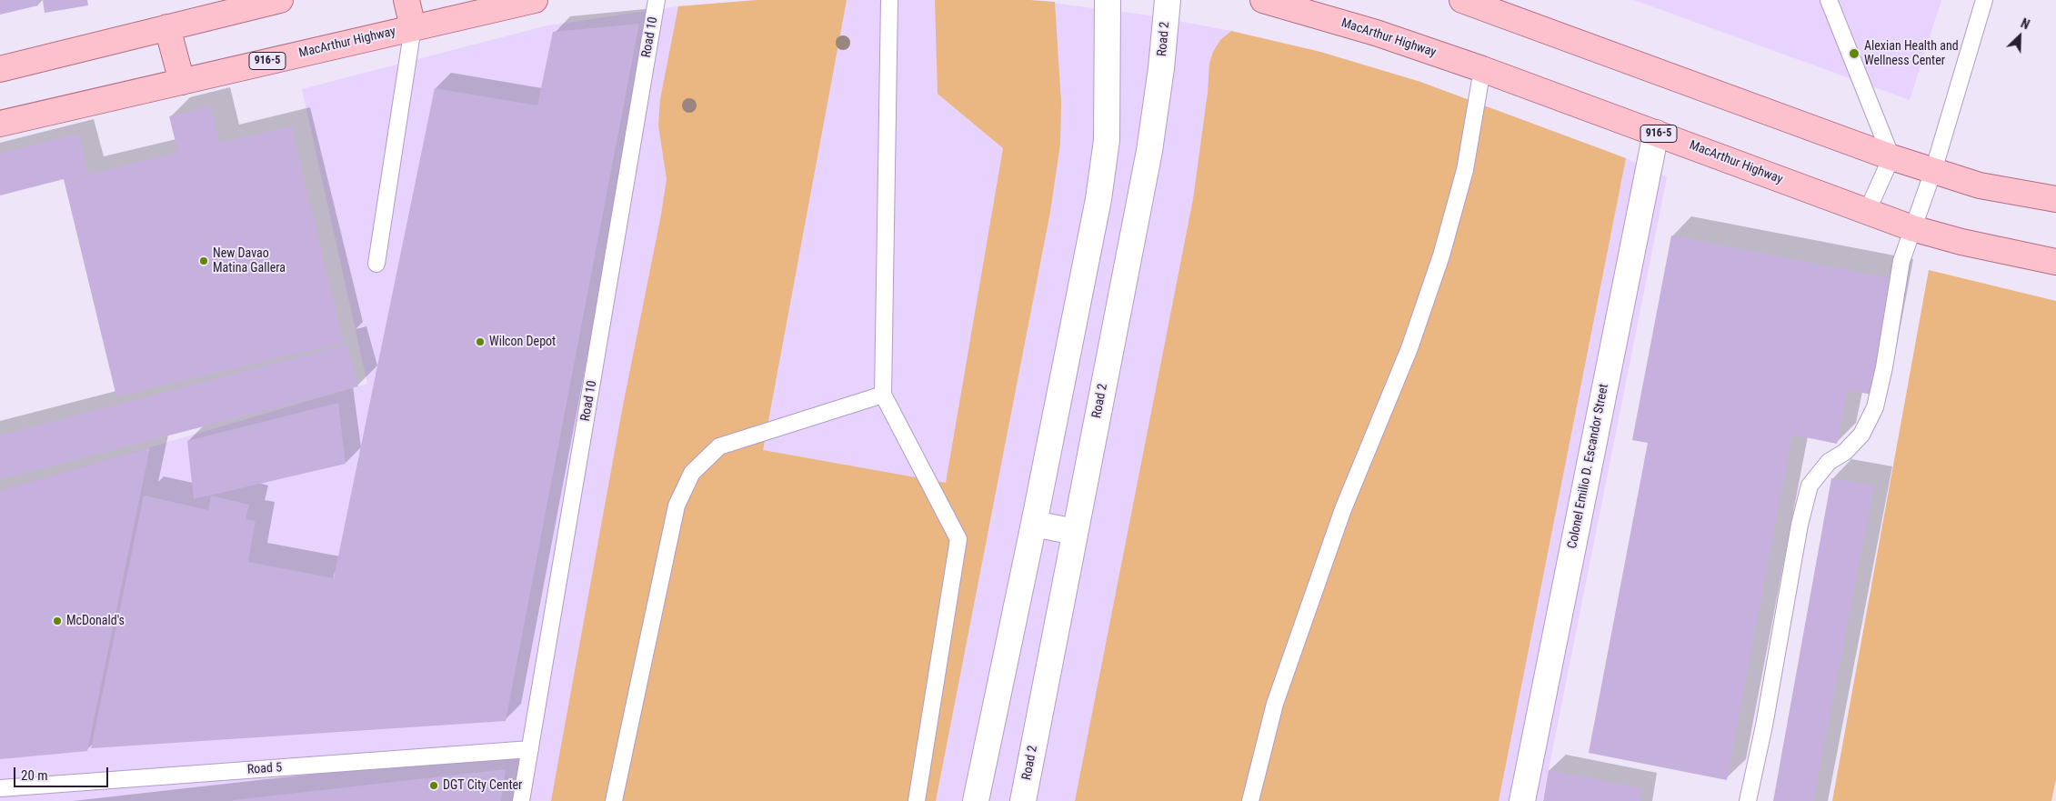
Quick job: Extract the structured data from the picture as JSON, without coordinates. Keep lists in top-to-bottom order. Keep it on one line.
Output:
{"streets":{"main road":["MacArthur Highway","916-5"],"street":["Road 2","Colonel Emilio D. Escandor Street"],"lane":["Road 10","Road 5"]},"crossings":[["Road 10","Road 5"],["MacArthur Highway","Colonel Emilio D. Escandor Street"]],"places":["Alexian Health and Wellness Center","New Davao Matina Gallera","Wilcon Depot","McDonald's","DGT City Center"],"scale_bar":"20 m","north":"top right"}
